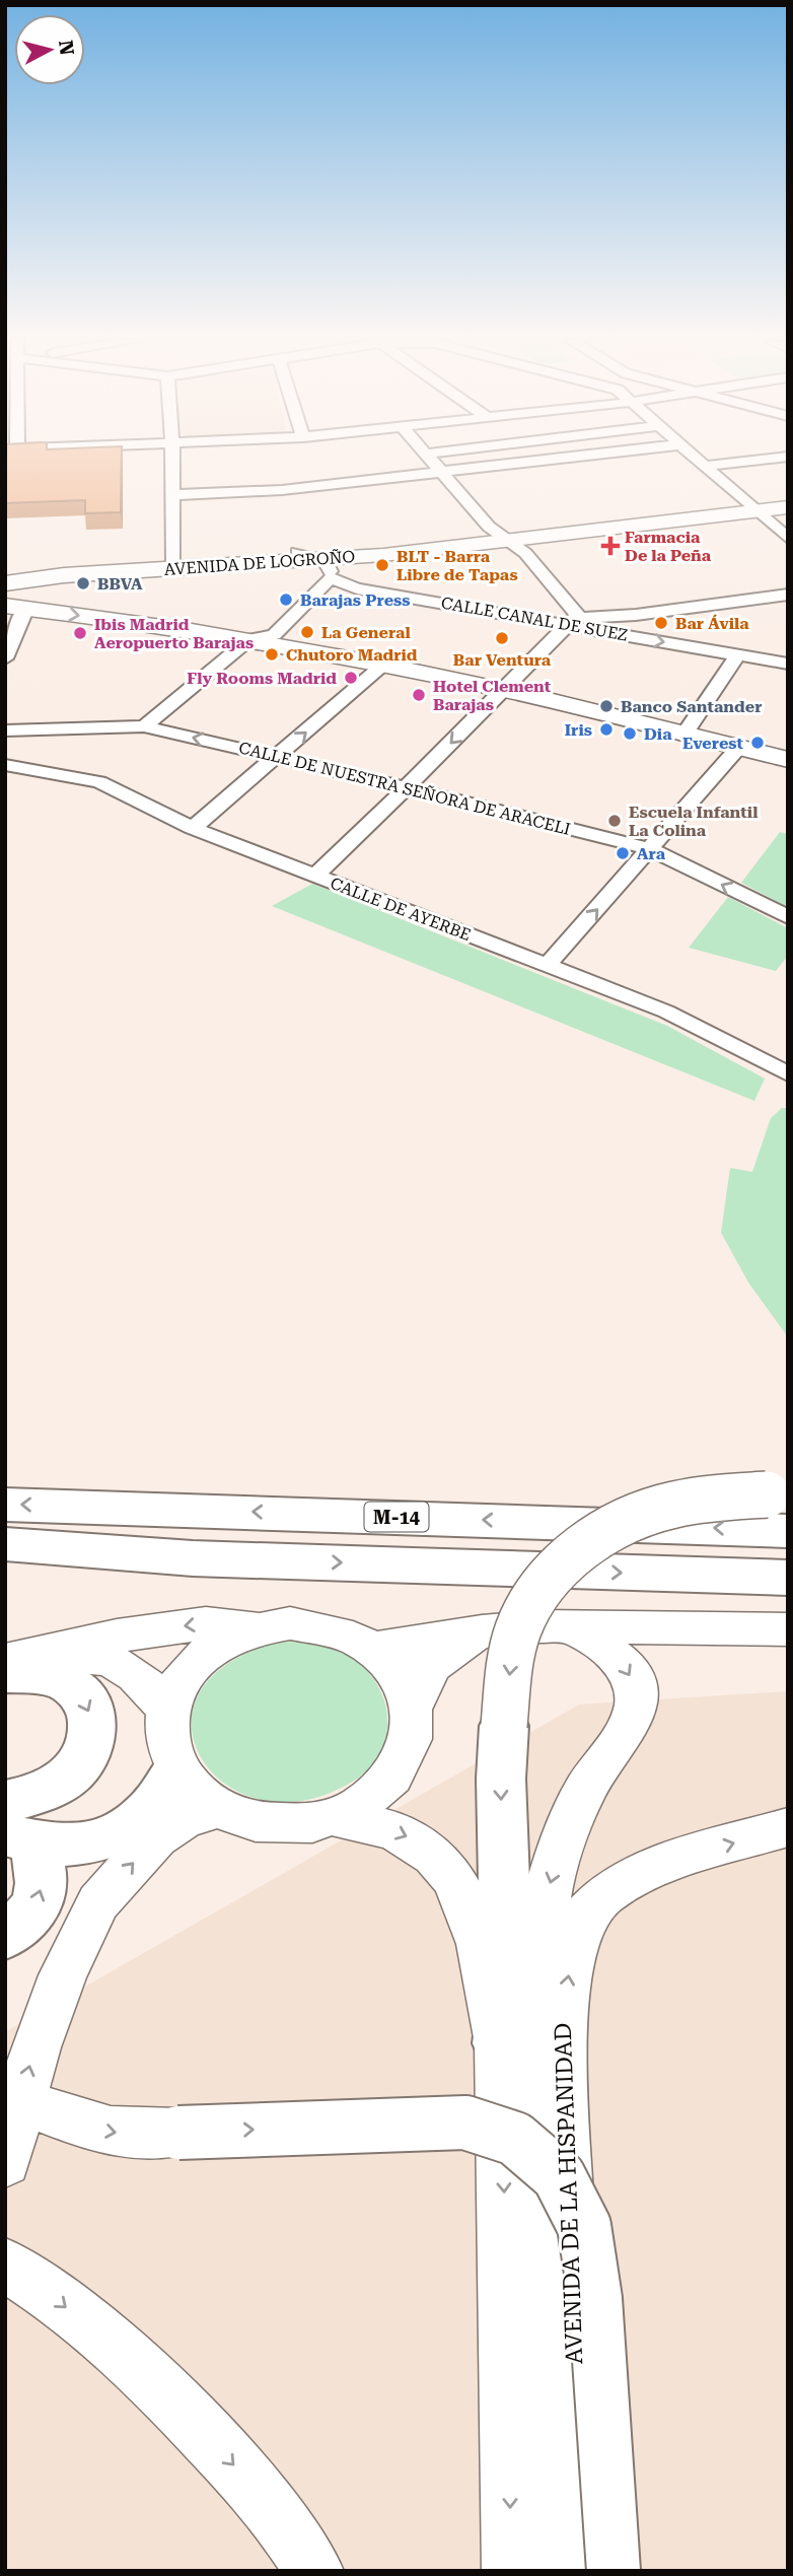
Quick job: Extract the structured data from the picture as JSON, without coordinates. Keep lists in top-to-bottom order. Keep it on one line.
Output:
{"streets":{"highway":["M-14"],"street":["AVENIDA DE LOGROÑO","CALLE CANAL DE SUEZ","CALLE DE NUESTRA SEÑORA DE ARACELI","CALLE DE AYERBE","AVENIDA DE LA HISPANIDAD"]},"crossings":[["AVENIDA DE LOGROÑO","CALLE CANAL DE SUEZ"]],"places":{"health":["Farmacia De la Peña"],"other":["BLT - Barra Libre de Tapas","BBVA","Barajas Press","Bar Ávila","La General","Ibis Madrid Aeropuerto Barajas","Bar Ventura","Chutoro Madrid","Fly Rooms Madrid","Hotel Clement Barajas","Banco Santander","Iris","Dia","Everest","Escuela Infantil La Colina","Ara"]},"north":"right"}
